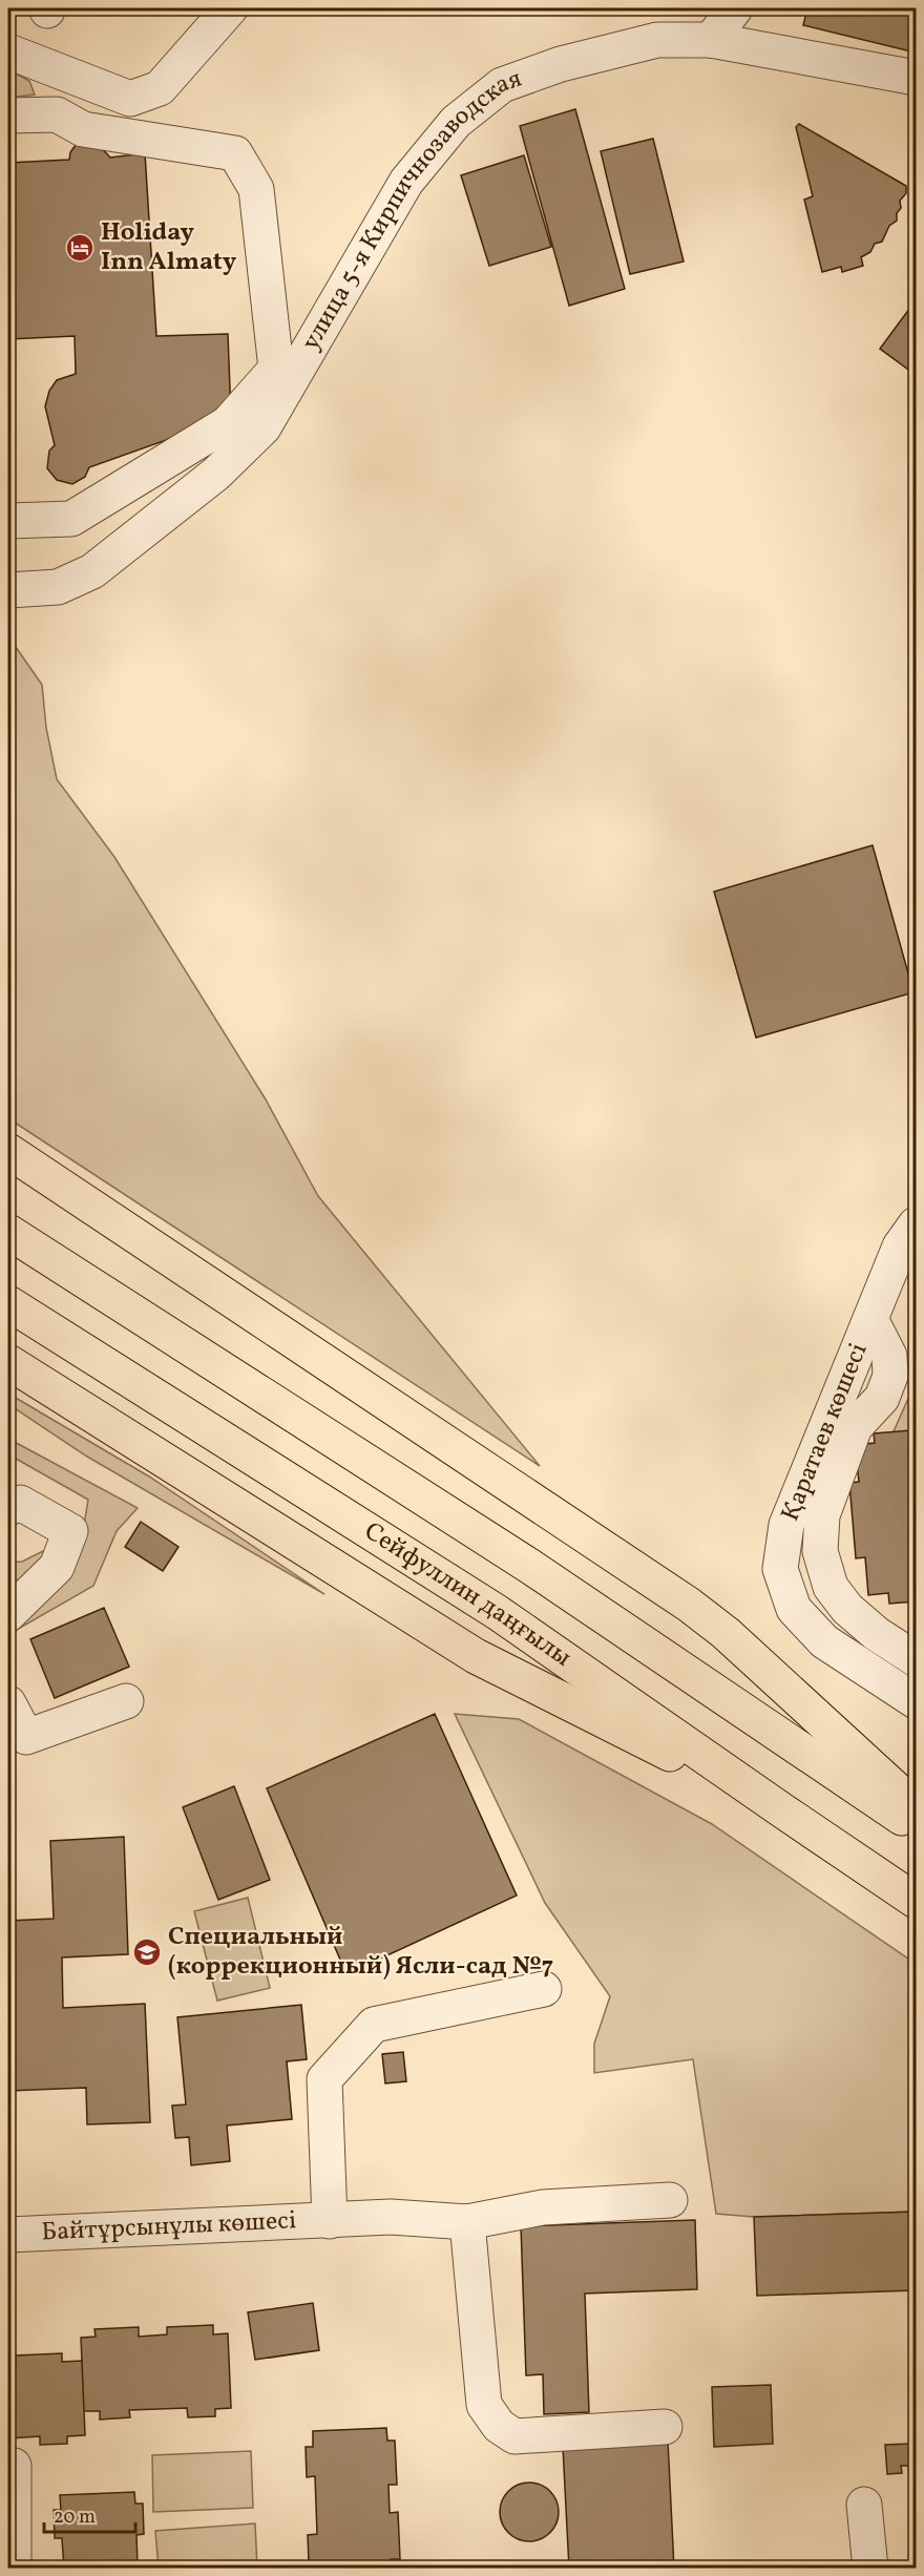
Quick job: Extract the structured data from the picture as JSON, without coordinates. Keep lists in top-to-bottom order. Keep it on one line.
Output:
{"streets":{"main road":["Сейфуллин даңғылы"],"street":["улица 5-я Кирпичнозаводская","Қаратаев көшесі","Байтұрсынұлы көшесі"]},"places":{"hotel":["Holiday Inn Almaty"],"school or university":["Специальный (коррекционный) Ясли-сад №7"]},"scale_bar":"20 m"}
